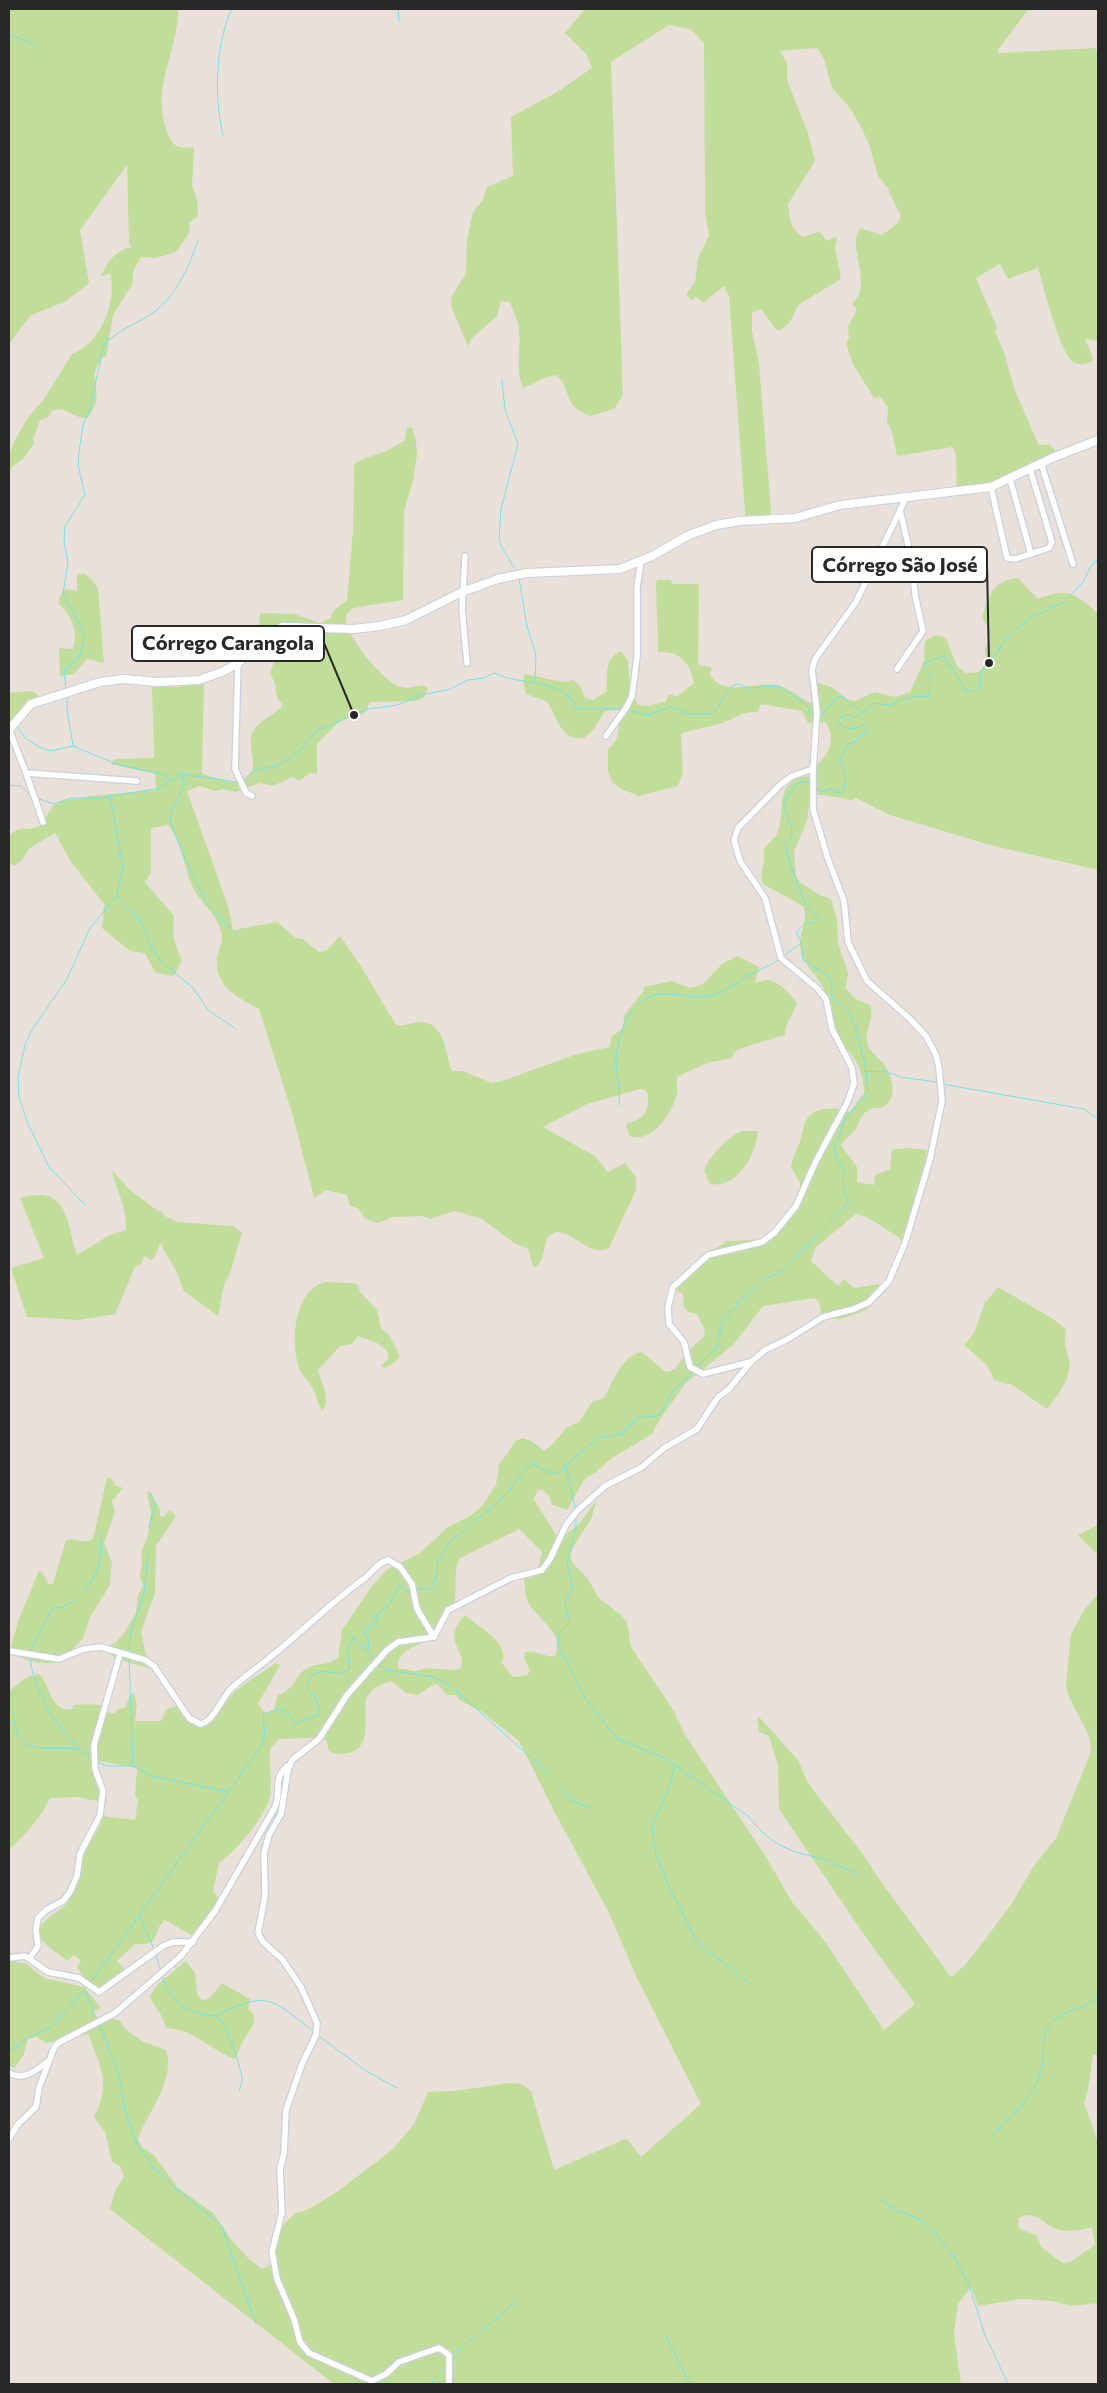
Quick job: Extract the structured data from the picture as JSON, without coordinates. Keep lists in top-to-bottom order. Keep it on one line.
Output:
{"places":["Córrego São José","Córrego Carangola"]}
